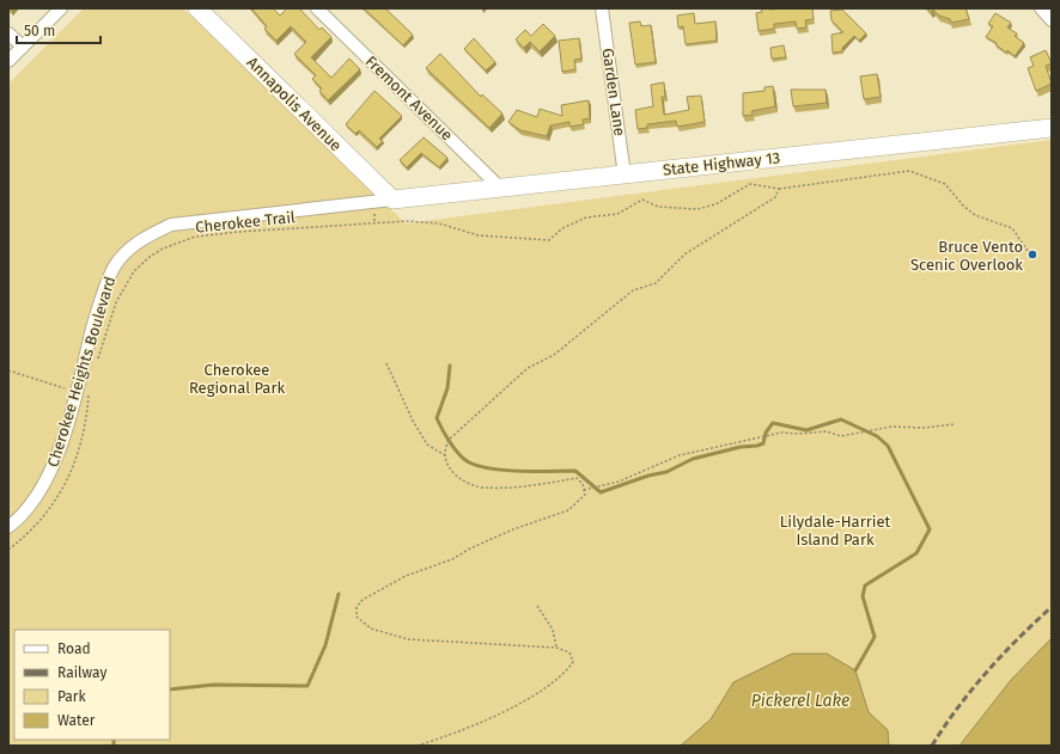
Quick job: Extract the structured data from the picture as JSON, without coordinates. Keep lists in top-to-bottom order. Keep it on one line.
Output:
{"streets":{"street":["Garden Lane","Fremont Avenue","Annapolis Avenue","State Highway 13","Cherokee Heights Boulevard"],"path":["Cherokee Trail"]},"crossings":[["Garden Lane","State Highway 13"],["Fremont Avenue","State Highway 13"],["Annapolis Avenue","State Highway 13"],["Annapolis Avenue","Cherokee Heights Boulevard"],["State Highway 13","Cherokee Heights Boulevard"]],"water":["Pickerel Lake"],"parks":["Cherokee Regional Park","Lilydale-Harriet Island Park"],"places":["Bruce Vento Scenic Overlook"],"legend":["Road","Railway","Park","Water"],"scale_bar":"50 m"}
